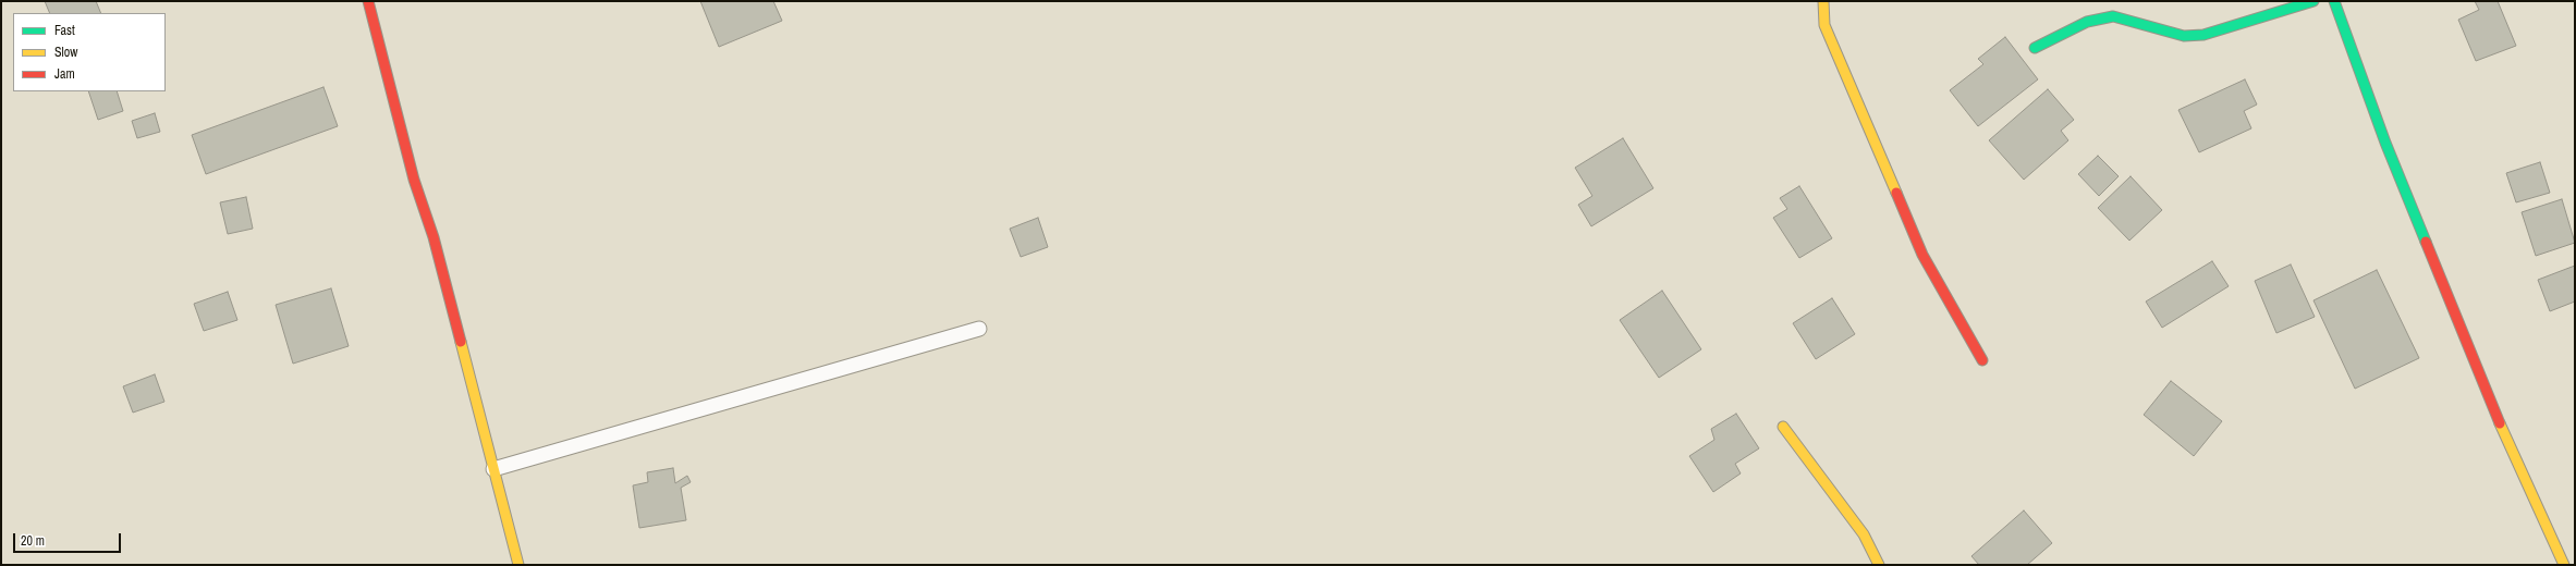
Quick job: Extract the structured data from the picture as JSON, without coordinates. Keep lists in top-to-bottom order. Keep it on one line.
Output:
{"legend":["Fast","Slow","Jam"],"scale_bar":"20 m"}
